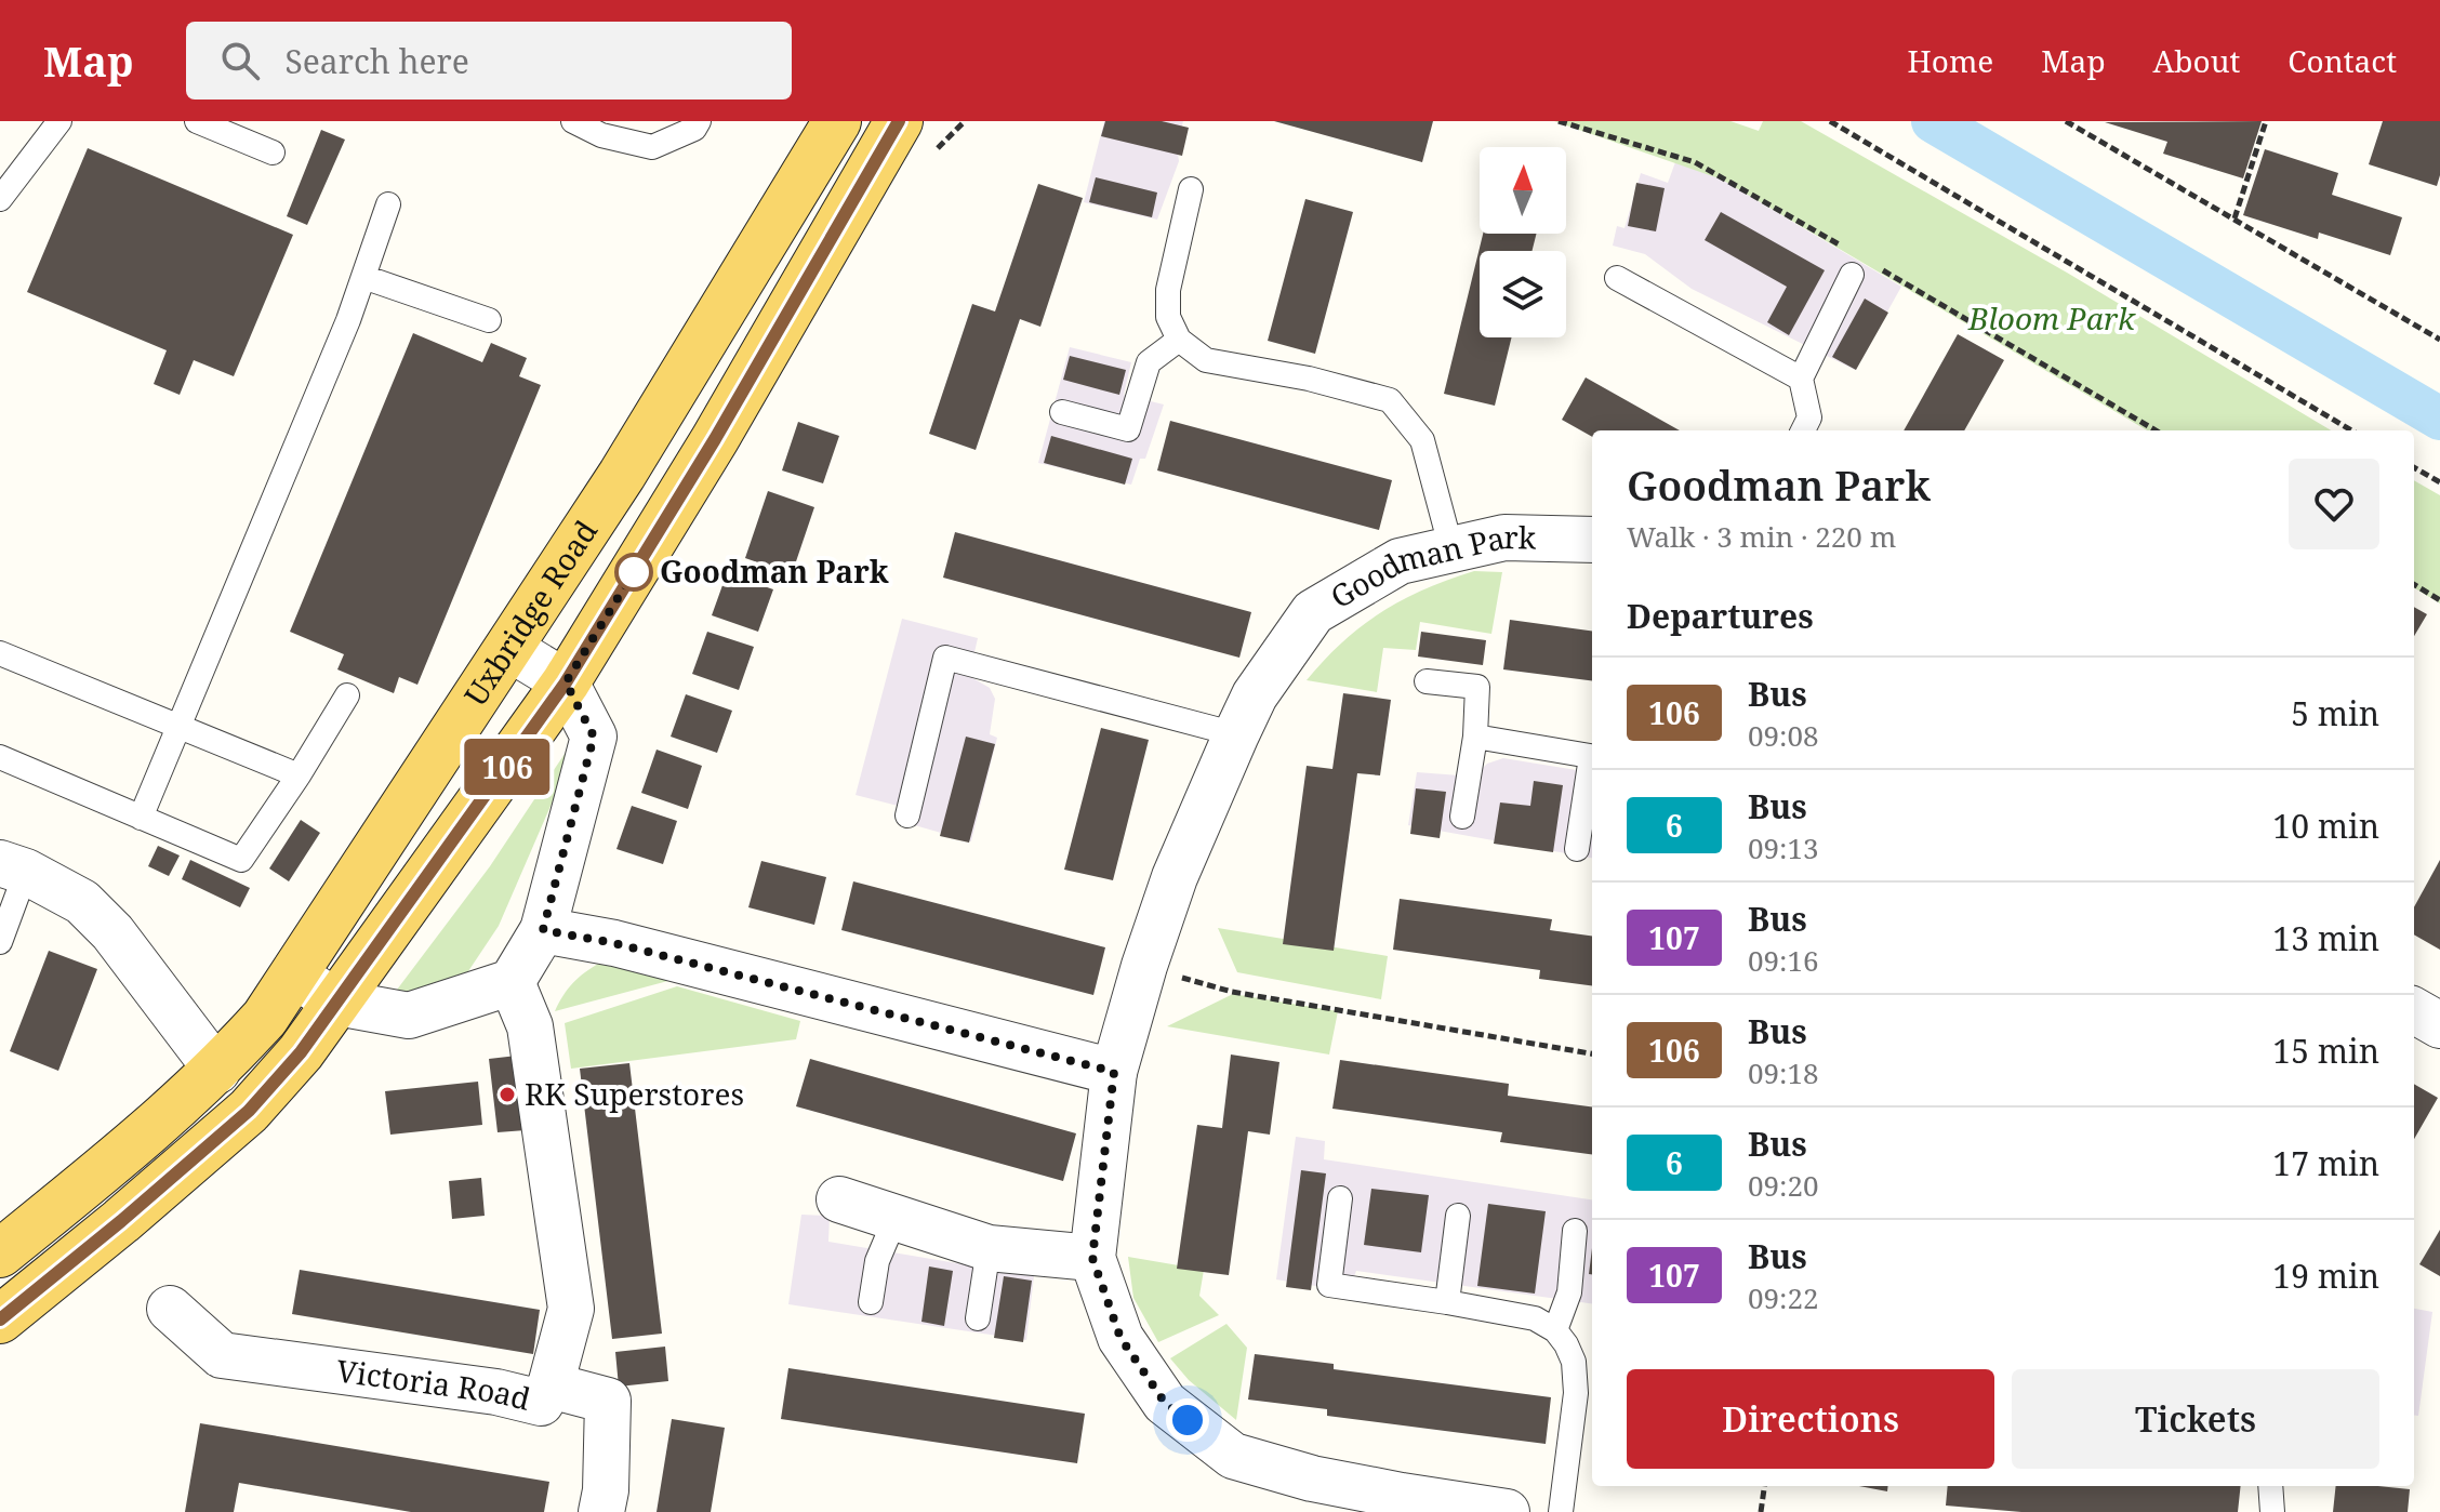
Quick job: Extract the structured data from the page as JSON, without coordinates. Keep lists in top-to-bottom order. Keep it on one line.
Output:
{"streets":{"main road":["Uxbridge Road"],"street":["Goodman Park","Victoria Road"]},"parks":["Bloom Park"],"places":["Goodman Park","RK Superstores"],"lines":["bus line 106"],"north":"top","page":{"header":"Map","search":"Search here","nav":["Home","Map","About","Contact"],"on_map":"106","heading":[["Goodman Park","Walk · 3 min · 220 m"],"Departures"],"list":[{"mark":"106","name":"Bus","note":"09:08","value":"5 min"},{"mark":"6","name":"Bus","note":"09:13","value":"10 min"},{"mark":"107","name":"Bus","note":"09:16","value":"13 min"},{"mark":"106","name":"Bus","note":"09:18","value":"15 min"},{"mark":"6","name":"Bus","note":"09:20","value":"17 min"},{"mark":"107","name":"Bus","note":"09:22","value":"19 min"}],"buttons":["Directions","Tickets"]}}
